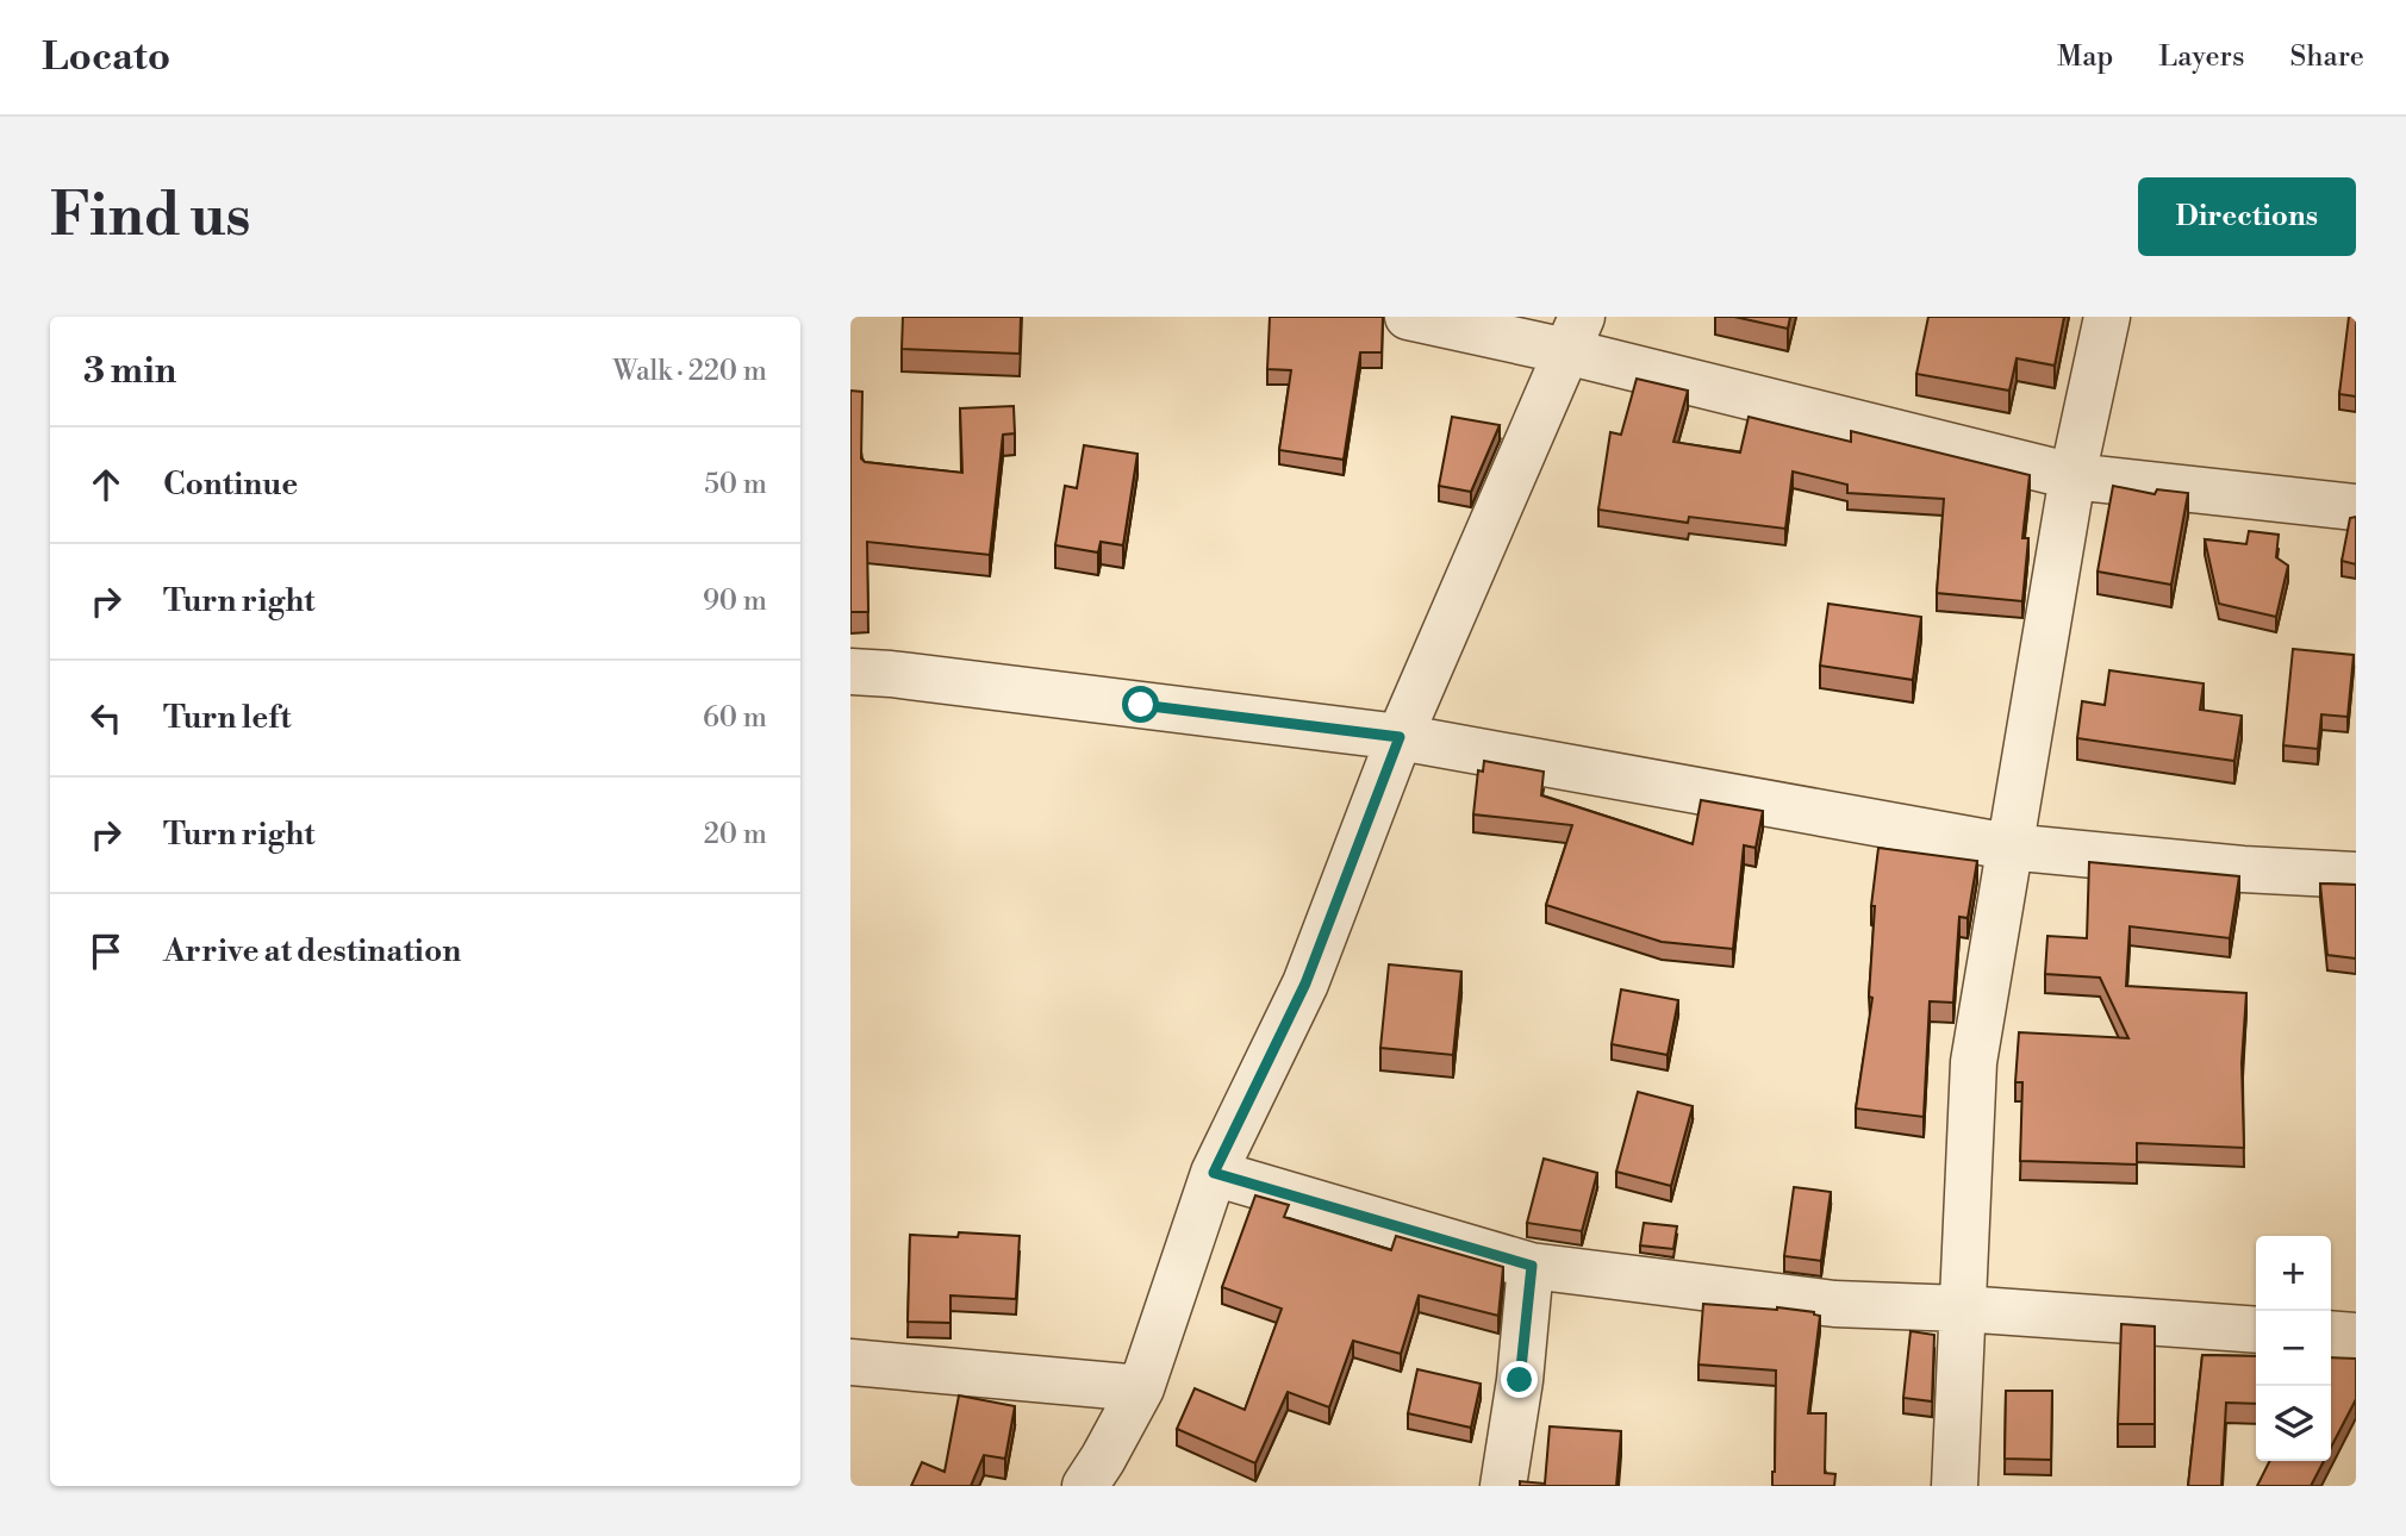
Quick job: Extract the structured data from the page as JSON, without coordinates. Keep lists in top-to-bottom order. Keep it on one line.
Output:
{"page":{"header":"Locato","nav":["Map","Layers","Share"],"buttons":"Directions","title":"Find us","heading":["3 min","Walk · 220 m"],"list":[["Continue","50 m"],["Turn right","90 m"],["Turn left","60 m"],["Turn right","20 m"],"Arrive at destination"],"map_buttons":["+","−"]}}
